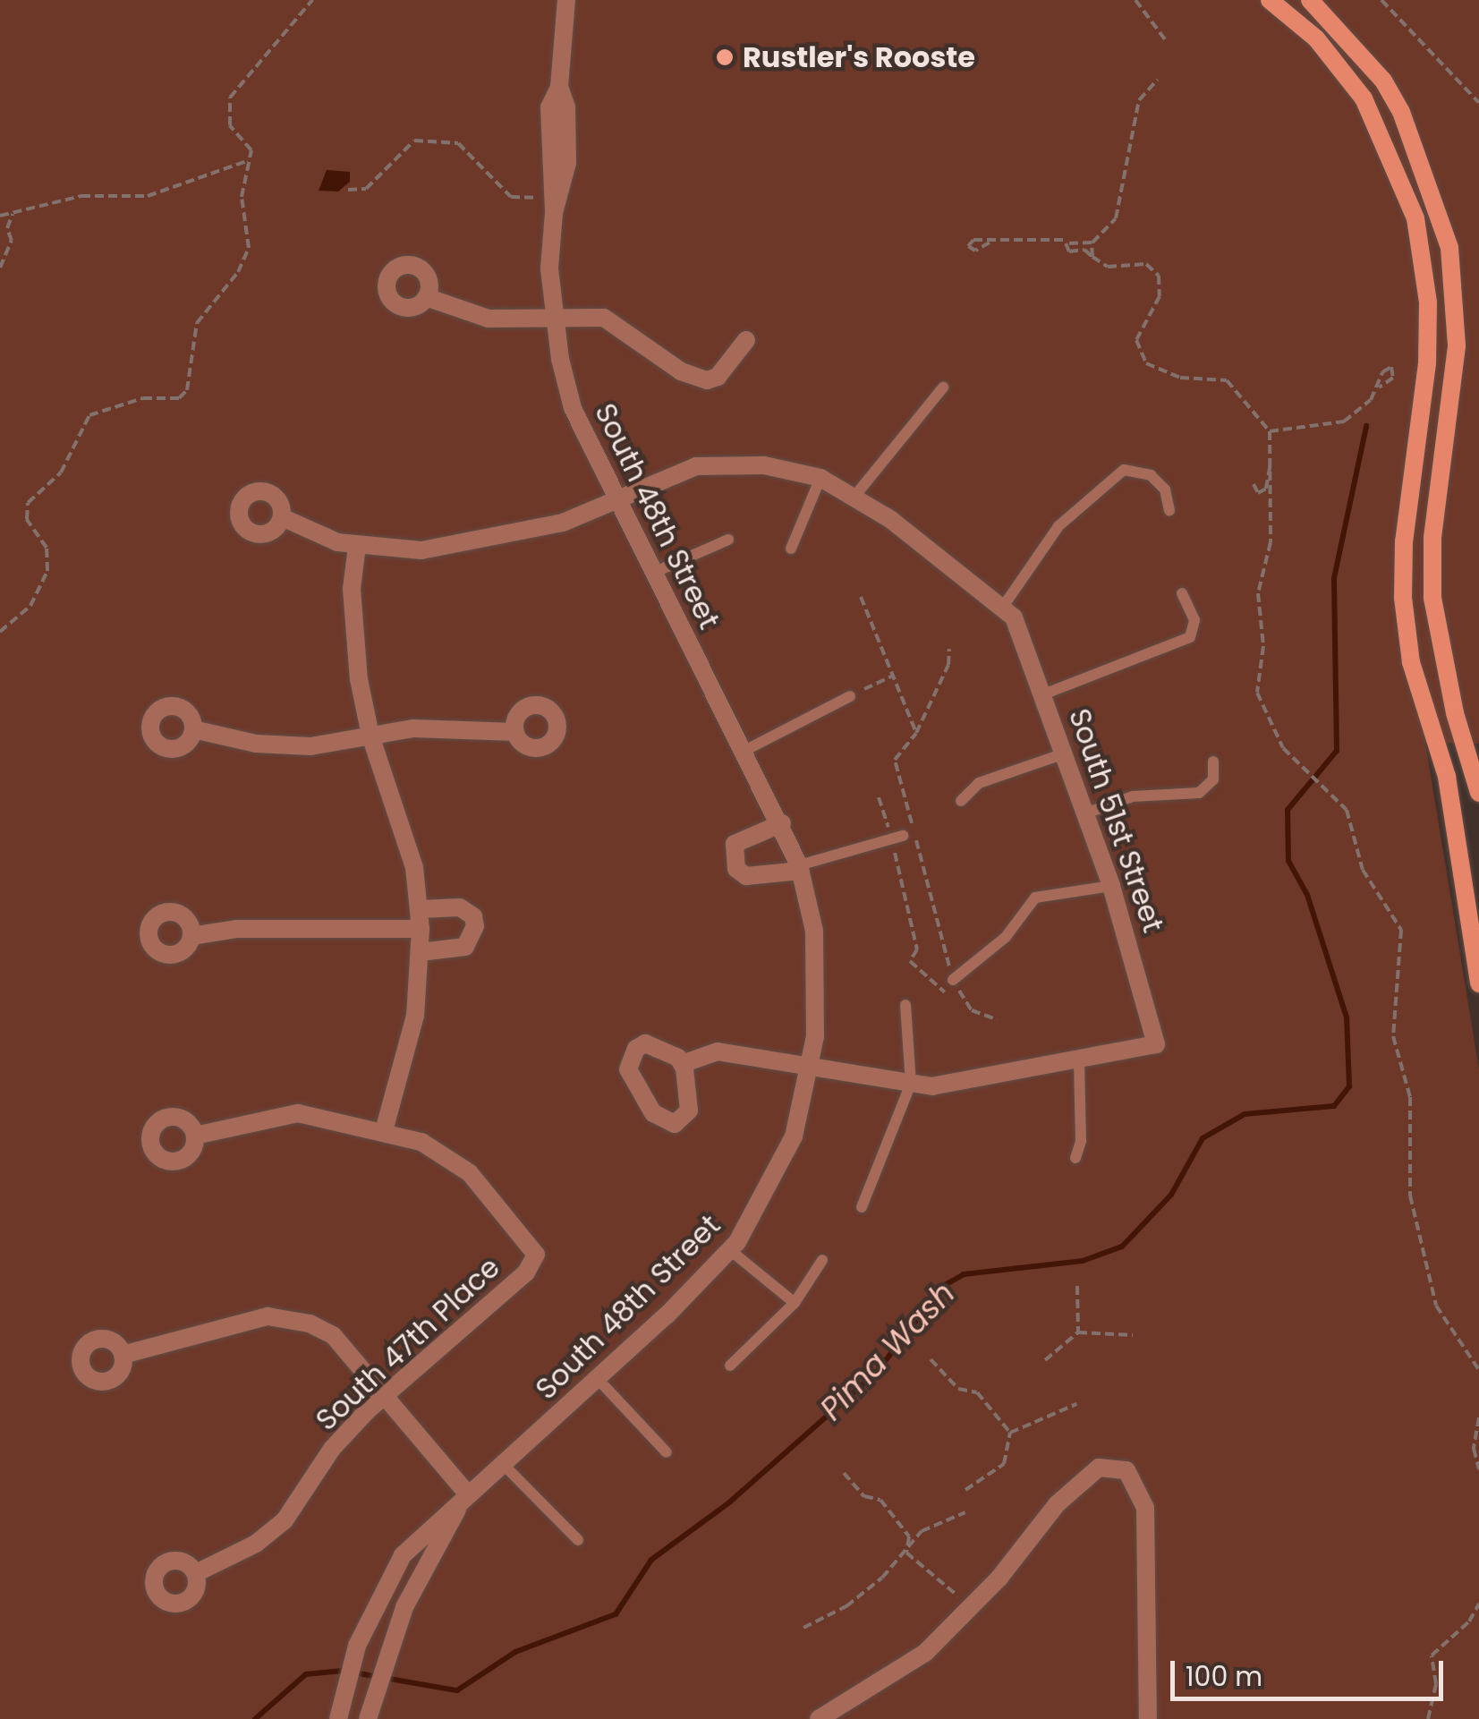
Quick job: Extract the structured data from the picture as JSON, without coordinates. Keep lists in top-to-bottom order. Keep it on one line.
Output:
{"streets":{"street":["South 48th Street","South 51st Street","South 47th Place"]},"water":["Pima Wash"],"places":["Rustler's Rooste"],"scale_bar":"100 m"}
